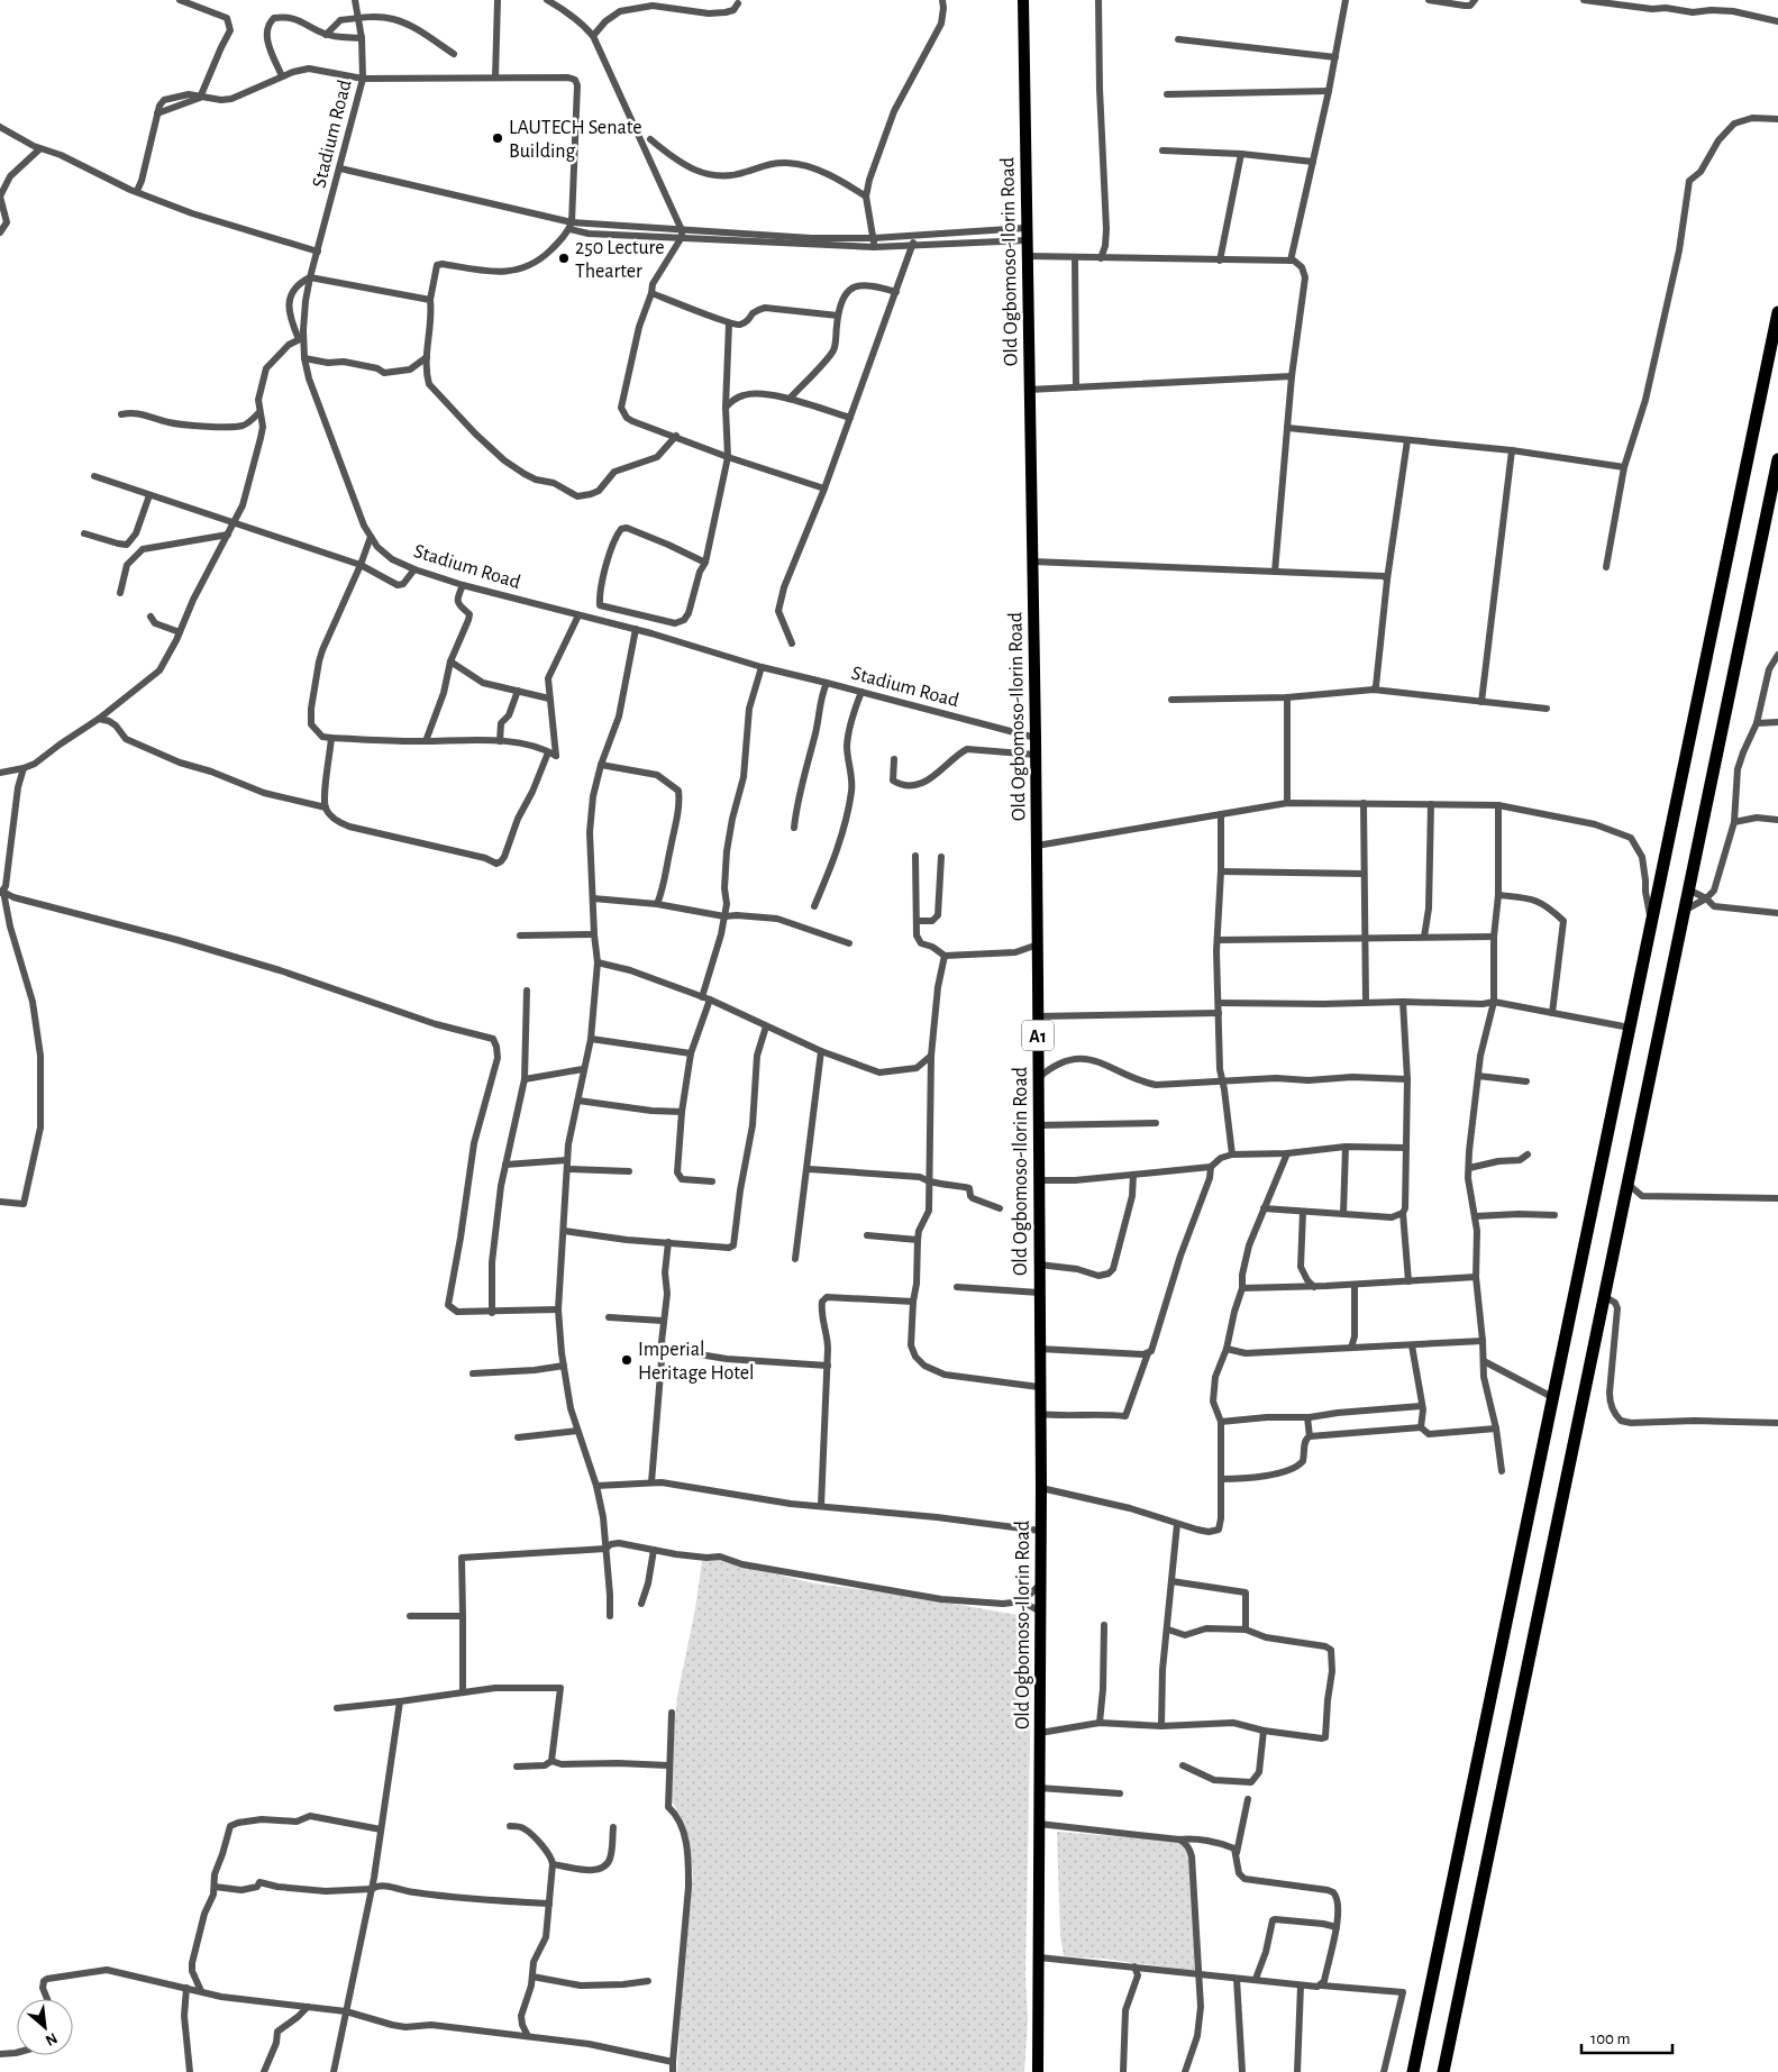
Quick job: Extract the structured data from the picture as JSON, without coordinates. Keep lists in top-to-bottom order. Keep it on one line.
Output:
{"streets":{"highway":["Old Ogbomoso-Ilorin Road","A1"],"street":["Stadium Road"]},"crossings":[["Stadium Road","Old Ogbomoso-Ilorin Road"]],"places":["LAUTECH Senate Building","250 Lecture Thearter","Imperial Heritage Hotel"],"scale_bar":"100 m","north":"bottom right"}
